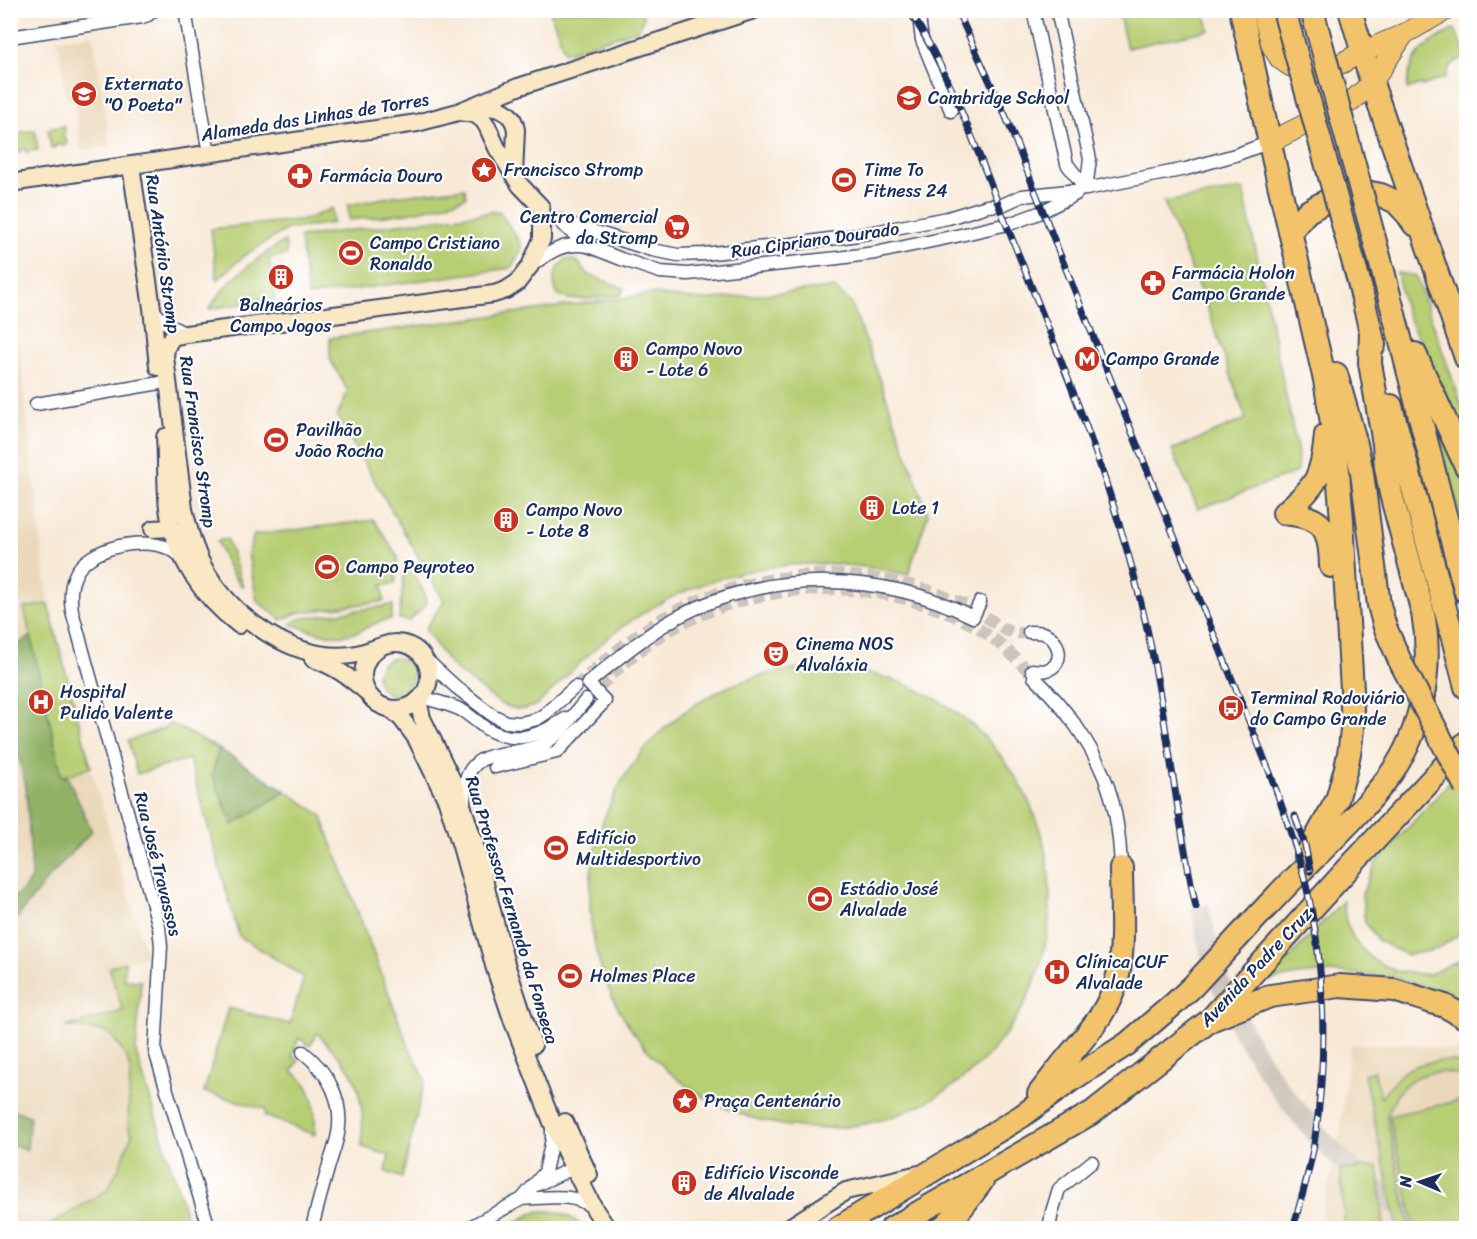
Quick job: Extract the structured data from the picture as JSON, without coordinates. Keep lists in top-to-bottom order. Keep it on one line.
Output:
{"streets":{"highway":["Avenida Padre Cruz"],"street":["Alameda das Linhas de Torres","Rua Cipriano Dourado","Rua António Stromp","Rua Francisco Stromp","Rua José Travassos","Rua Professor Fernando da Fonseca"]},"crossings":[["Alameda das Linhas de Torres","Rua António Stromp"],["Rua Cipriano Dourado","Rua Francisco Stromp"],["Rua António Stromp","Rua Francisco Stromp"],["Rua Francisco Stromp","Rua José Travassos"],["Rua Francisco Stromp","Rua Professor Fernando da Fonseca"]],"places":{"school or university":["Externato \"O Poeta\"","Cambridge School"],"place":["Francisco Stromp","Praça Centenário"],"pharmacy":["Farmácia Douro","Farmácia Holon Campo Grande"],"sports":["Time To Fitness 24","Campo Cristiano Ronaldo","Pavilhão João Rocha","Campo Peyroteo","Edifício Multidesportivo","Estádio José Alvalade","Holmes Place"],"supermarket":["Centro Comercial da Stromp"],"building":["Balneários Campo Jogos","Campo Novo - Lote 6","Lote 1","Campo Novo - Lote 8","Edifício Visconde de Alvalade"],"metro station":["Campo Grande"],"theatre":["Cinema NOS Alvaláxia"],"hospital":["Hospital Pulido Valente","Clínica CUF Alvalade"],"bus stop":["Terminal Rodoviário do Campo Grande"]},"north":"left"}
